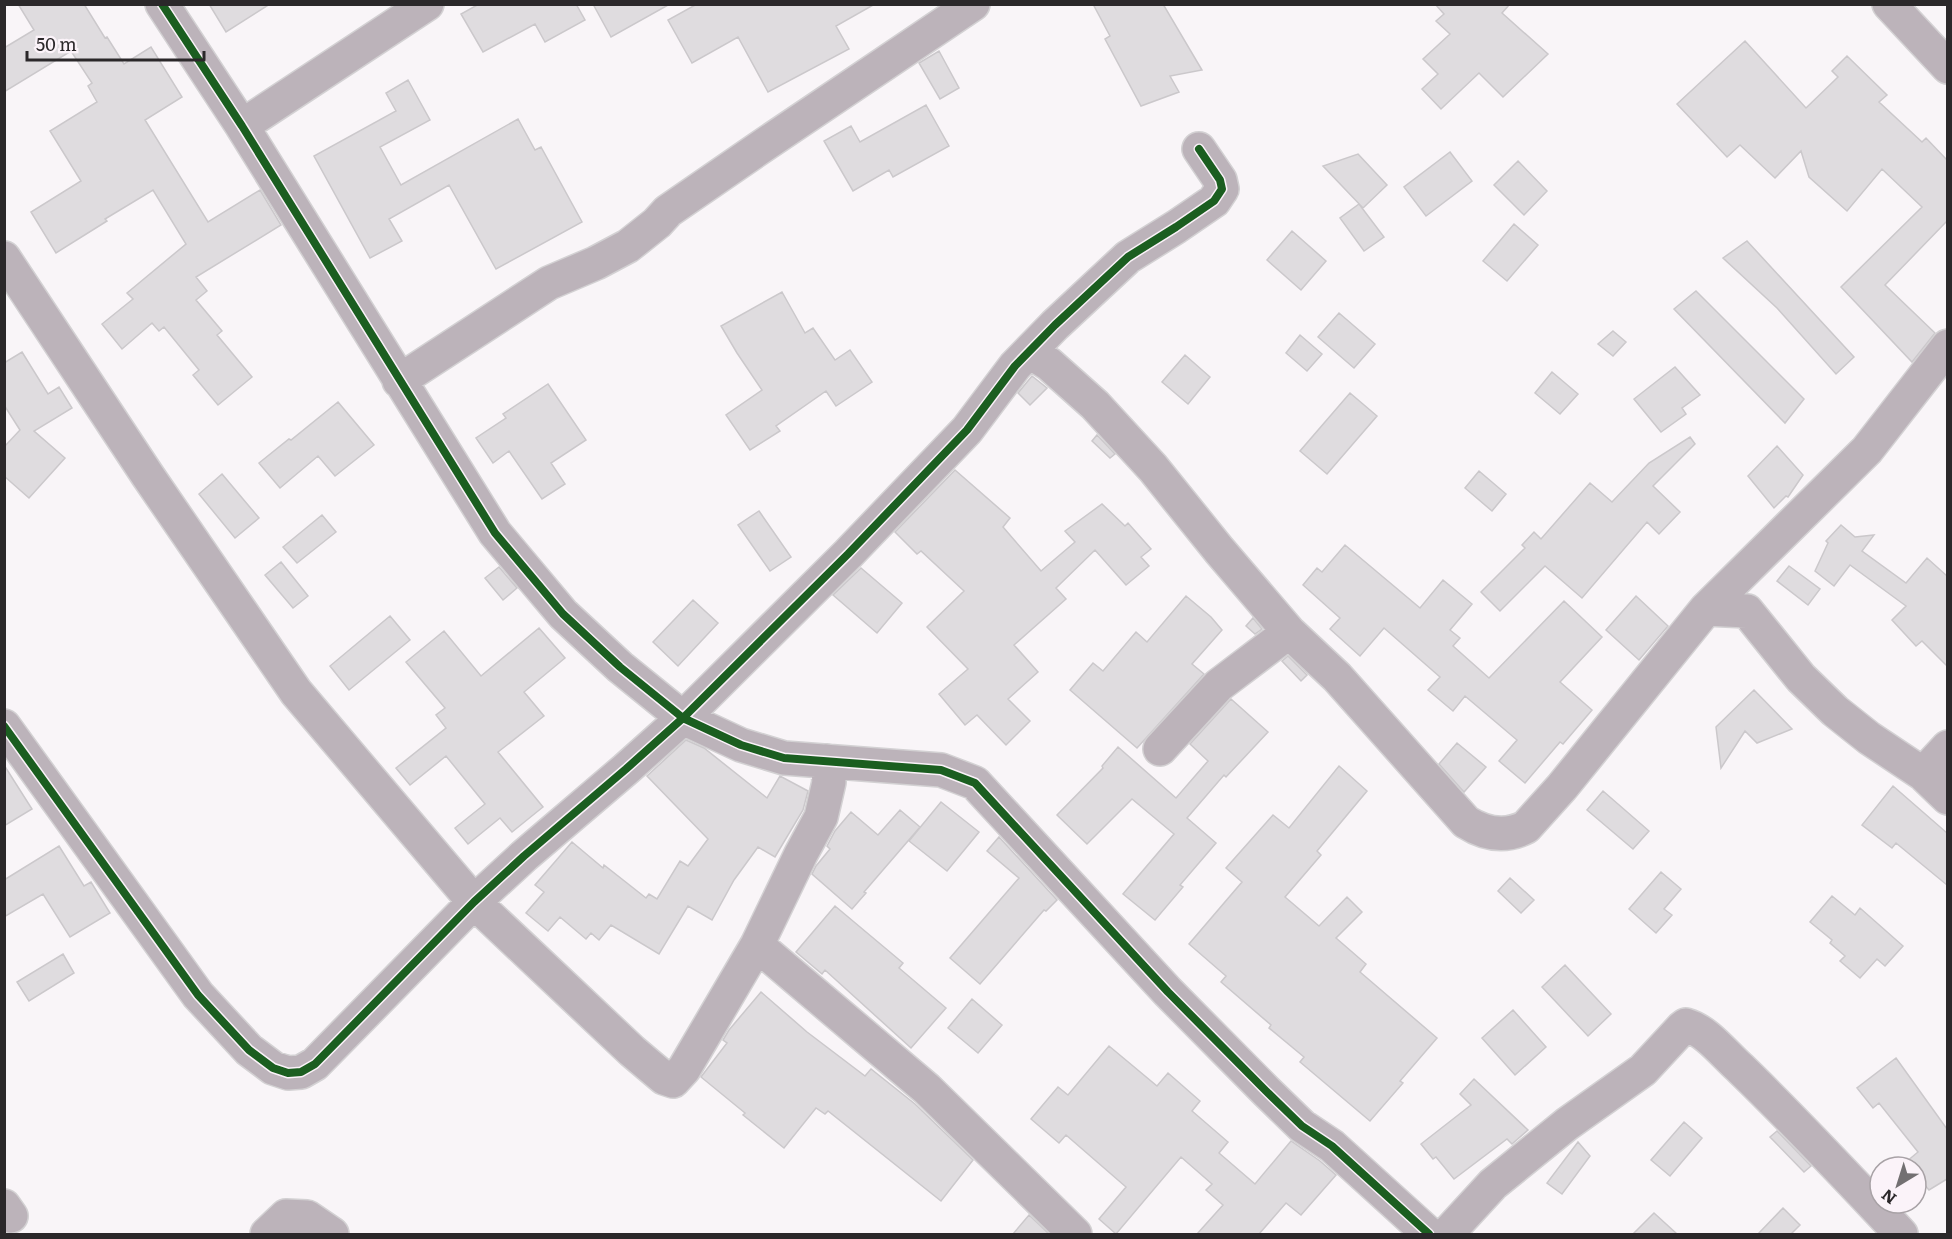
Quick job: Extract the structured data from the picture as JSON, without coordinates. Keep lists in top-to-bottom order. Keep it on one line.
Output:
{"scale_bar":"50 m","north":"bottom left"}
